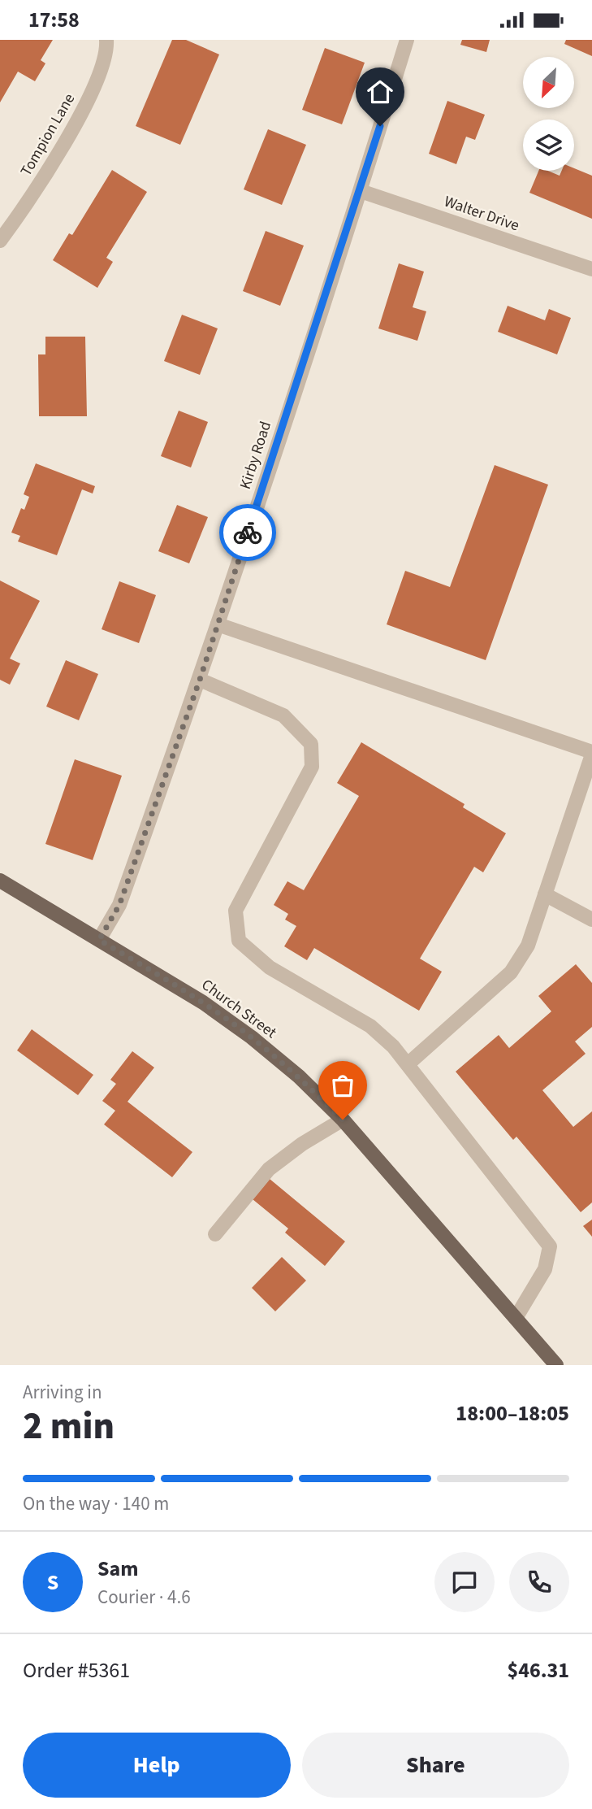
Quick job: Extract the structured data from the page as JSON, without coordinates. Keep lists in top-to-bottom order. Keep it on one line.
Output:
{"streets":{"main road":["Church Street"],"street":["Tompion Lane","Walter Drive","Kirby Road"]},"crossings":[["Walter Drive","Kirby Road"],["Kirby Road","Church Street"]],"north":"bottom left","page":{"status":"17:58","heading":["2 min","Arriving in","18:00–18:05"],"panel":["Sam","Courier · 4.6","Order #5361","$46.31"],"bar":"On the way · 140 m","round":"S","buttons":["Help","Share"]}}
